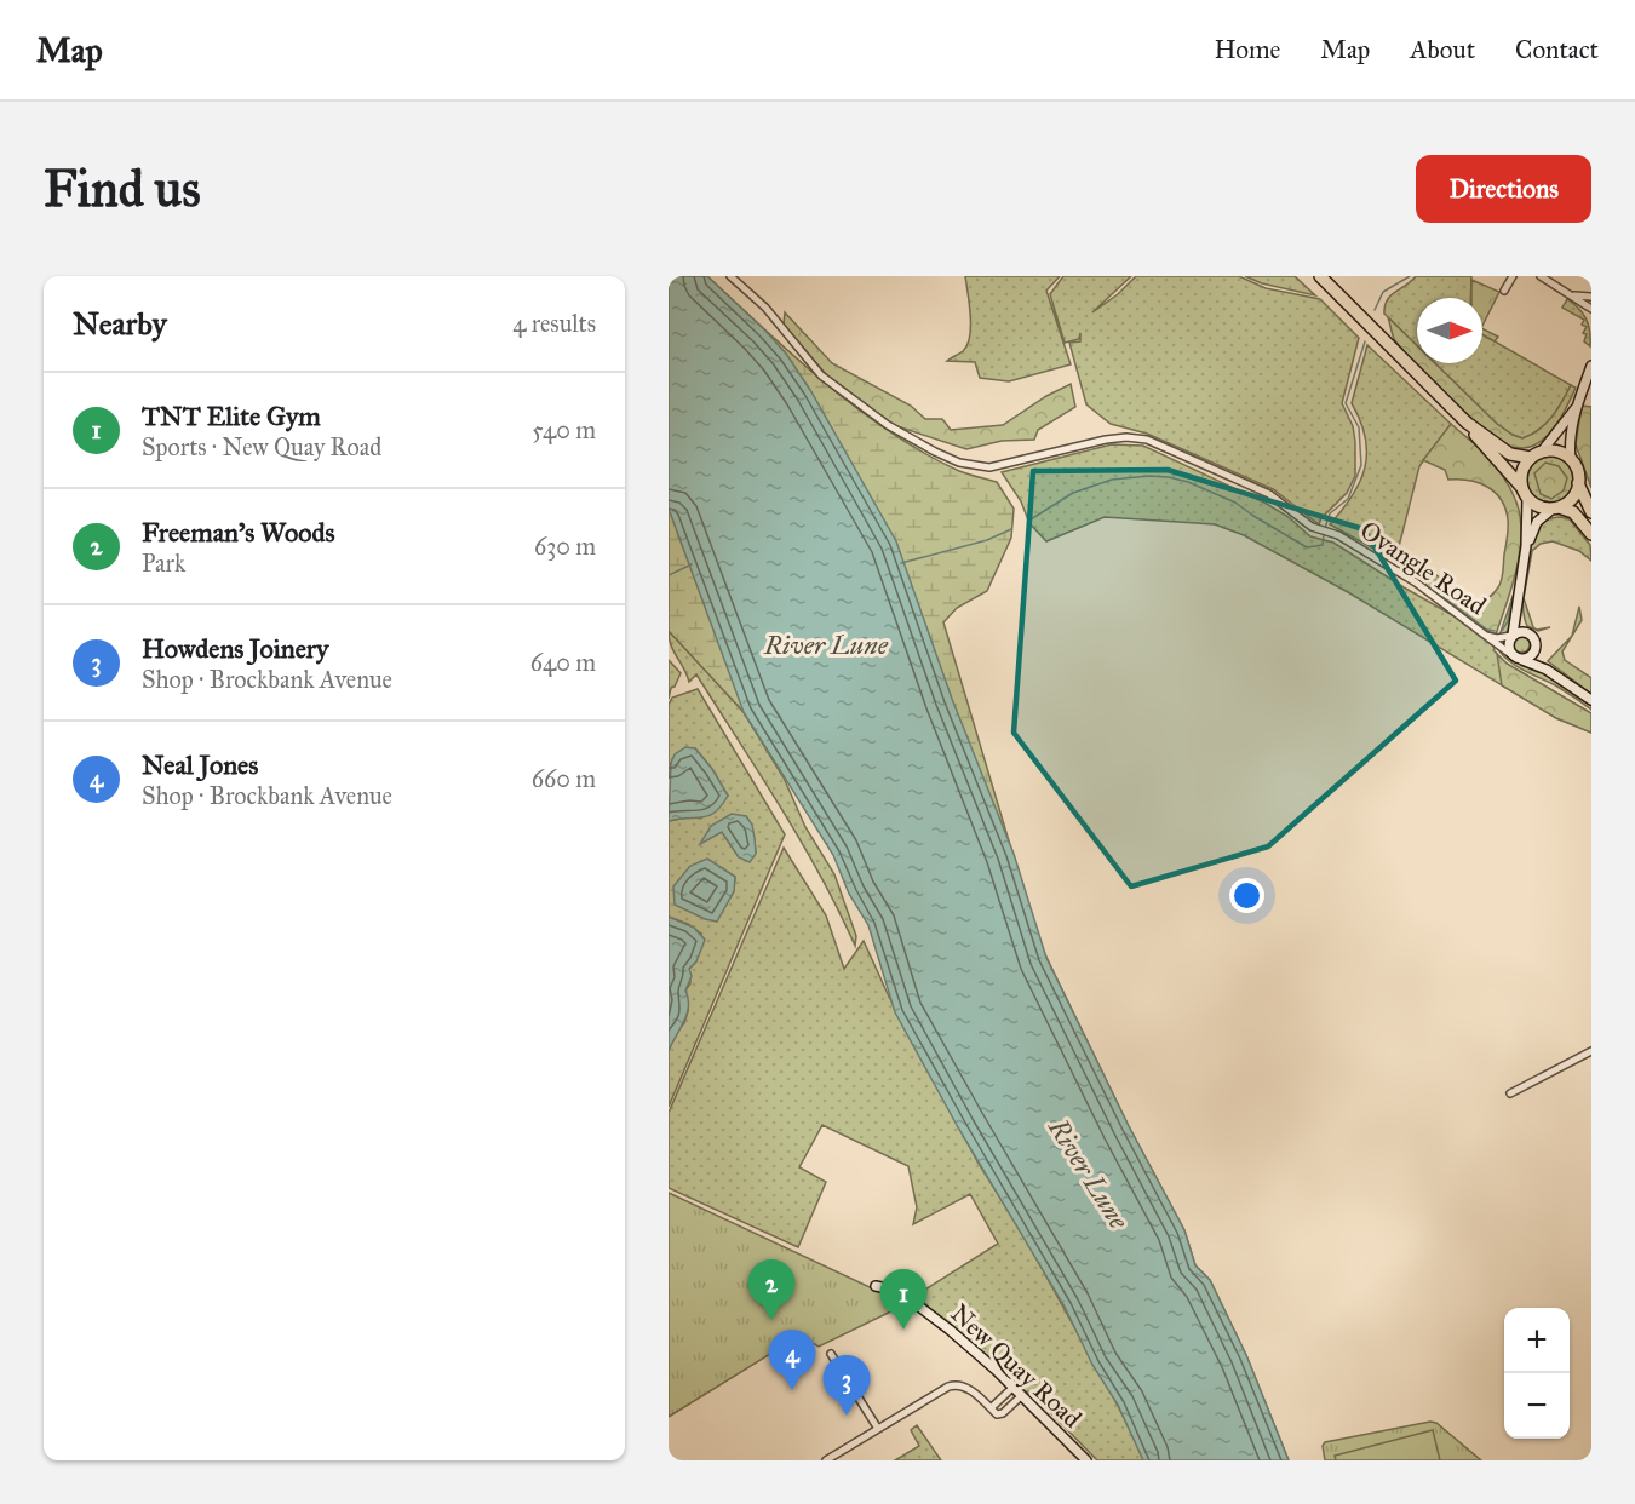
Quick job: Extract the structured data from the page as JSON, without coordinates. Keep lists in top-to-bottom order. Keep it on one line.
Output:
{"streets":{"main road":["New Quay Road"],"street":["Ovangle Road"]},"water":["River Lune"],"north":"right","page":{"header":"Map","nav":["Home","Map","About","Contact"],"buttons":"Directions","title":"Find us","heading":["Nearby","4 results"],"list":[{"mark":"1","name":"TNT Elite Gym","note":"Sports · New Quay Road","value":"540 m"},{"mark":"2","name":"Freeman's Woods","note":"Park","value":"630 m"},{"mark":"3","name":"Howdens Joinery","note":"Shop · Brockbank Avenue","value":"640 m"},{"mark":"4","name":"Neal Jones","note":"Shop · Brockbank Avenue","value":"660 m"}],"pins":["2","1","4","3"],"map_buttons":["+","−"]}}
